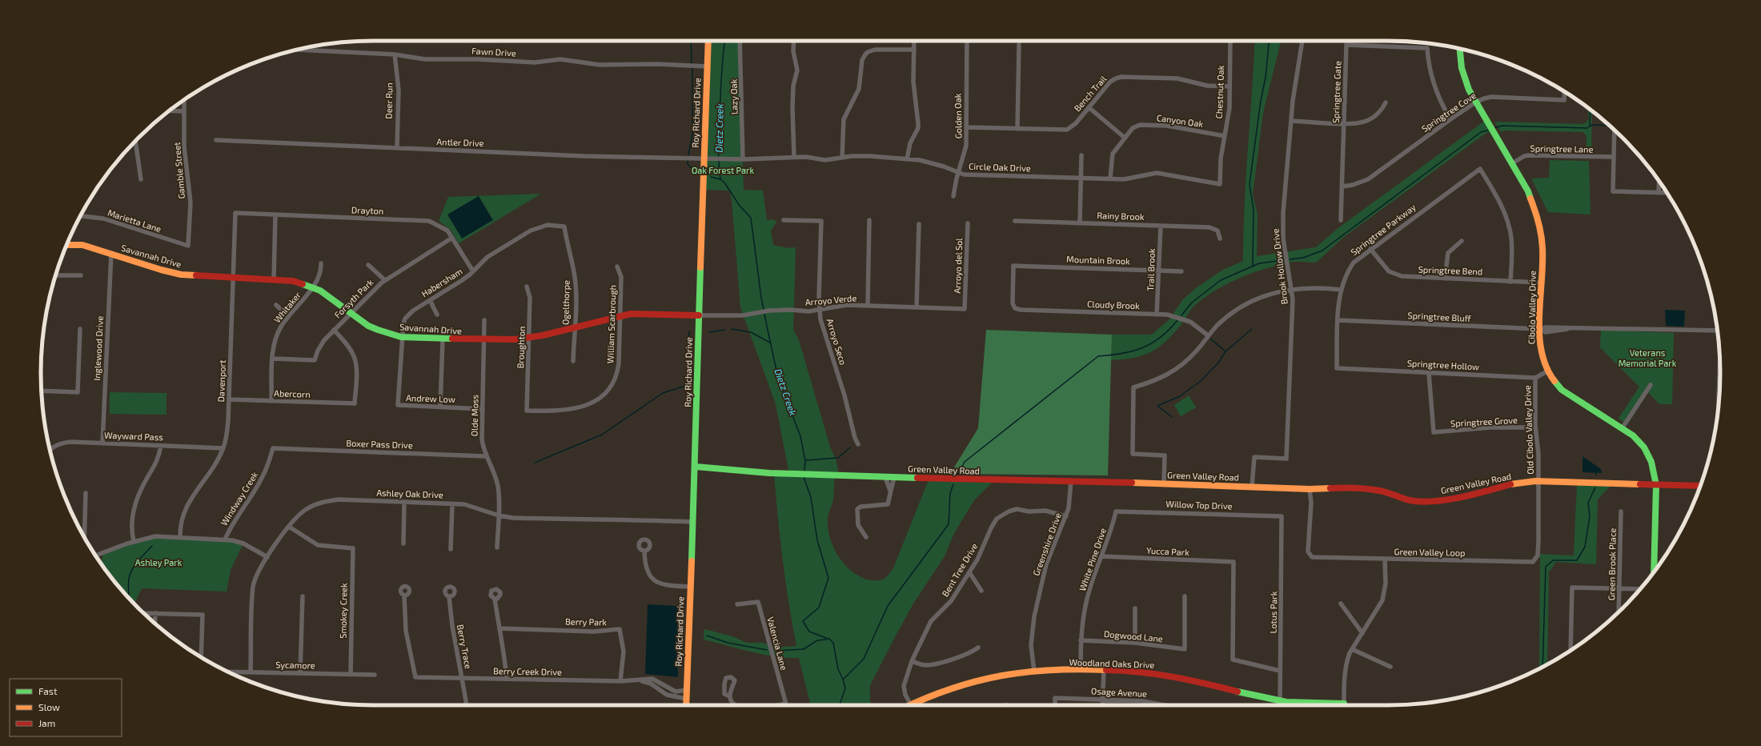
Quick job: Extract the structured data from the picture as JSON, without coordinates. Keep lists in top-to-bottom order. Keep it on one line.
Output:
{"streets":{"street":["Fawn Drive","Chestnut Oak","Springtree Gate","Bench Trail","Lazy Oak","Deer Run","Springtree Cove","Roy Richard Drive","Golden Oak","Canyon Oak","Antler Drive","Springtree Lane","Circle Oak Drive","Gamble Street","Drayton","Rainy Brook","Marietta Lane","Springtree Parkway","Savannah Drive","Mountain Brook","Arroyo del Sol","Brook Hollow Drive","Trail Brook","Springtree Bend","Habersham","Forsyth Park","Arroyo Verde","Ogelthorpe","Cloudy Brook","Whitaker","Cibolo Valley Drive","Springtree Bluff","William Scarbrough","Arroyo Seco","Broughton","Inglewood Drive","Springtree Hollow","Davenport","Abercorn","Andrew Low","Olde Moss","Springtree Grove","Old Cibolo Valley Drive","Wayward Pass","Boxer Pass Drive","Green Valley Road","Ashley Oak Drive","Windway Creek","Willow Top Drive","Greenshire Drive","Yucca Park","Green Valley Loop","White Pine Drive","Green Brook Place","Bent Tree Drive","Smokey Creek","Lotus Park","Berry Park","Dogwood Lane","Valencia Lane","Berry Trace","Woodland Oaks Drive","Sycamore","Berry Creek Drive","Osage Avenue"]},"crossings":[["Fawn Drive","Deer Run"],["Fawn Drive","Roy Richard Drive"],["Chestnut Oak","Bench Trail"],["Chestnut Oak","Canyon Oak"],["Chestnut Oak","Circle Oak Drive"],["Springtree Gate","Springtree Cove"],["Bench Trail","Golden Oak"],["Lazy Oak","Circle Oak Drive"],["Deer Run","Antler Drive"],["Springtree Cove","Cibolo Valley Drive"],["Roy Richard Drive","Antler Drive"],["Roy Richard Drive","Circle Oak Drive"],["Roy Richard Drive","Savannah Drive"],["Roy Richard Drive","Arroyo Verde"],["Roy Richard Drive","Green Valley Road"],["Roy Richard Drive","Ashley Oak Drive"],["Roy Richard Drive","Berry Creek Drive"],["Golden Oak","Circle Oak Drive"],["Canyon Oak","Circle Oak Drive"],["Antler Drive","Circle Oak Drive"],["Springtree Lane","Cibolo Valley Drive"],["Gamble Street","Marietta Lane"],["Drayton","Habersham"],["Drayton","Forsyth Park"],["Drayton","Davenport"],["Rainy Brook","Trail Brook"],["Springtree Parkway","Springtree Bend"],["Springtree Parkway","Springtree Bluff"],["Springtree Parkway","Springtree Hollow"],["Savannah Drive","Habersham"],["Savannah Drive","Forsyth Park"],["Savannah Drive","Arroyo Verde"],["Savannah Drive","Ogelthorpe"],["Savannah Drive","Whitaker"],["Savannah Drive","William Scarbrough"],["Savannah Drive","Broughton"],["Savannah Drive","Inglewood Drive"],["Savannah Drive","Davenport"],["Savannah Drive","Olde Moss"],["Mountain Brook","Trail Brook"],["Mountain Brook","Cloudy Brook"],["Arroyo del Sol","Arroyo Verde"],["Brook Hollow Drive","Green Valley Road"],["Trail Brook","Cloudy Brook"],["Springtree Bend","Cibolo Valley Drive"],["Habersham","Ogelthorpe"],["Habersham","Andrew Low"],["Forsyth Park","Whitaker"],["Forsyth Park","Abercorn"],["Arroyo Verde","Arroyo Seco"],["Whitaker","Abercorn"],["Cibolo Valley Drive","Springtree Bluff"],["Cibolo Valley Drive","Green Valley Road"],["William Scarbrough","Broughton"],["Inglewood Drive","Wayward Pass"],["Springtree Hollow","Springtree Grove"],["Springtree Hollow","Old Cibolo Valley Drive"],["Davenport","Abercorn"],["Davenport","Wayward Pass"],["Andrew Low","Olde Moss"],["Olde Moss","Boxer Pass Drive"],["Olde Moss","Ashley Oak Drive"],["Springtree Grove","Old Cibolo Valley Drive"],["Old Cibolo Valley Drive","Green Valley Road"],["Old Cibolo Valley Drive","Green Valley Loop"],["Boxer Pass Drive","Windway Creek"],["Green Valley Road","Greenshire Drive"],["Green Valley Road","Green Valley Loop"],["Ashley Oak Drive","Smokey Creek"],["Ashley Oak Drive","Sycamore"],["Willow Top Drive","White Pine Drive"],["Willow Top Drive","Lotus Park"],["Greenshire Drive","Bent Tree Drive"],["Greenshire Drive","Woodland Oaks Drive"],["Yucca Park","White Pine Drive"],["Yucca Park","Lotus Park"],["White Pine Drive","Dogwood Lane"],["White Pine Drive","Woodland Oaks Drive"],["Smokey Creek","Sycamore"],["Lotus Park","Woodland Oaks Drive"],["Berry Park","Berry Creek Drive"],["Berry Trace","Berry Creek Drive"]],"water":["Dietz Creek"],"parks":["Oak Forest Park","Veterans Memorial Park","Ashley Park"],"legend":["Fast","Slow","Jam"]}
